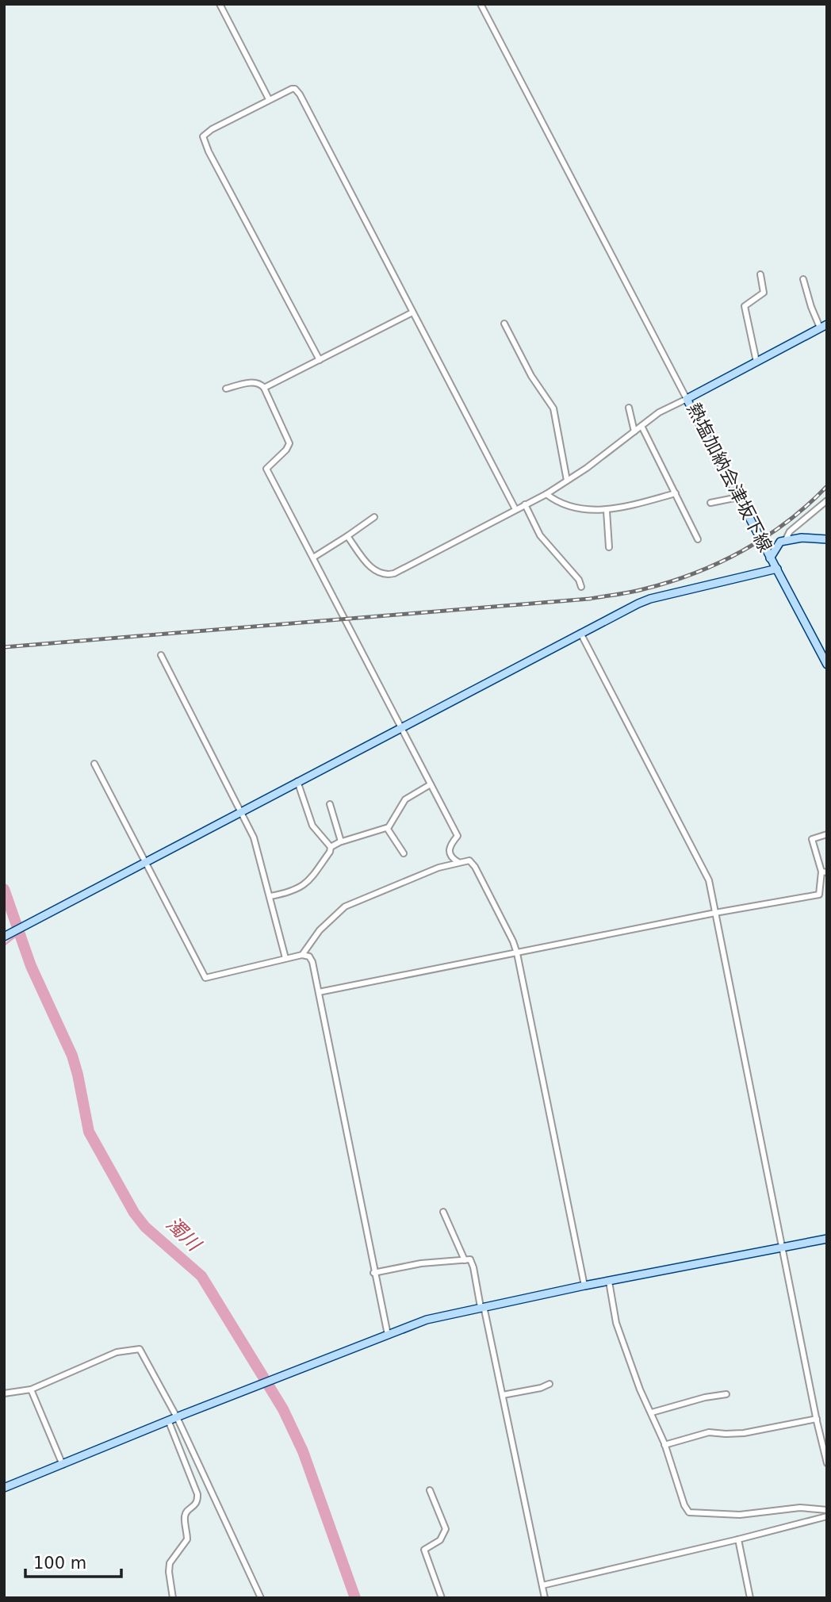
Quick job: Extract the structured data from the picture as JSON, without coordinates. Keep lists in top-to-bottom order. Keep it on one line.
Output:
{"streets":{"street":["熱塩加納会津坂下線"]},"water":["濁川"],"scale_bar":"100 m"}
